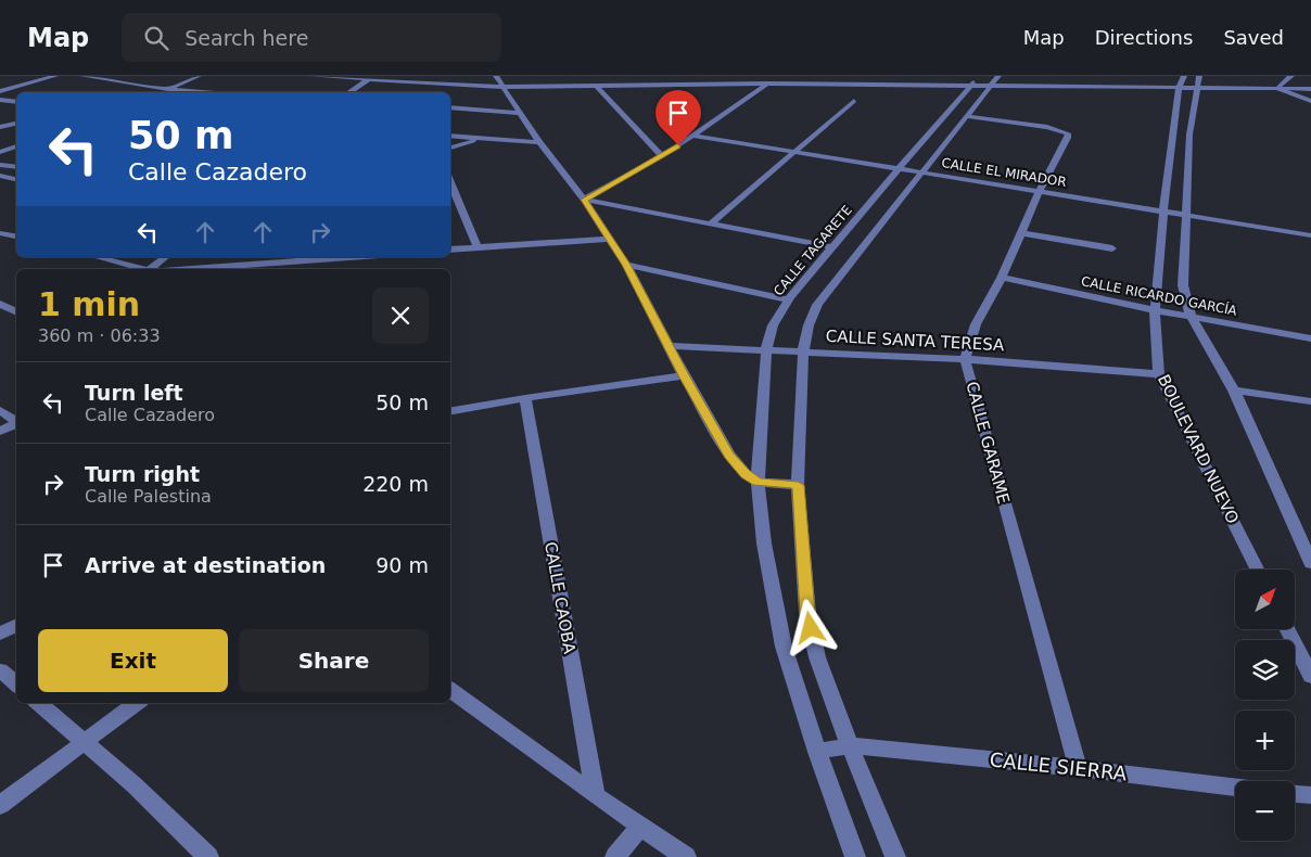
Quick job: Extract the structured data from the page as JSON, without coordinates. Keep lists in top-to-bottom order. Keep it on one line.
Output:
{"streets":{"street":["CALLE EL MIRADOR","CALLE TAGARETE","CALLE RICARDO GARCÍA","CALLE SANTA TERESA","CALLE GARAME","BOULEVARD NUEVO","CALLE CAOBA","CALLE SIERRA"]},"crossings":[["CALLE EL MIRADOR","CALLE TAGARETE"],["CALLE EL MIRADOR","CALLE GARAME"],["CALLE EL MIRADOR","BOULEVARD NUEVO"],["CALLE TAGARETE","CALLE SANTA TERESA"],["CALLE TAGARETE","CALLE SIERRA"],["CALLE RICARDO GARCÍA","CALLE GARAME"],["CALLE RICARDO GARCÍA","BOULEVARD NUEVO"],["CALLE SANTA TERESA","CALLE GARAME"],["CALLE SANTA TERESA","BOULEVARD NUEVO"],["CALLE GARAME","CALLE SIERRA"]],"north":"top right","page":{"header":"Map","search":"Search here","nav":["Map","Directions","Saved"],"turn":["50 m","Calle Cazadero"],"heading":["1 min","360 m · 06:33"],"list":[{"name":"Turn left","note":"Calle Cazadero","value":"50 m"},{"name":"Turn right","note":"Calle Palestina","value":"220 m"},{"name":"Arrive at destination","value":"90 m"}],"map_buttons":["+","−"],"buttons":["Exit","Share"]}}
